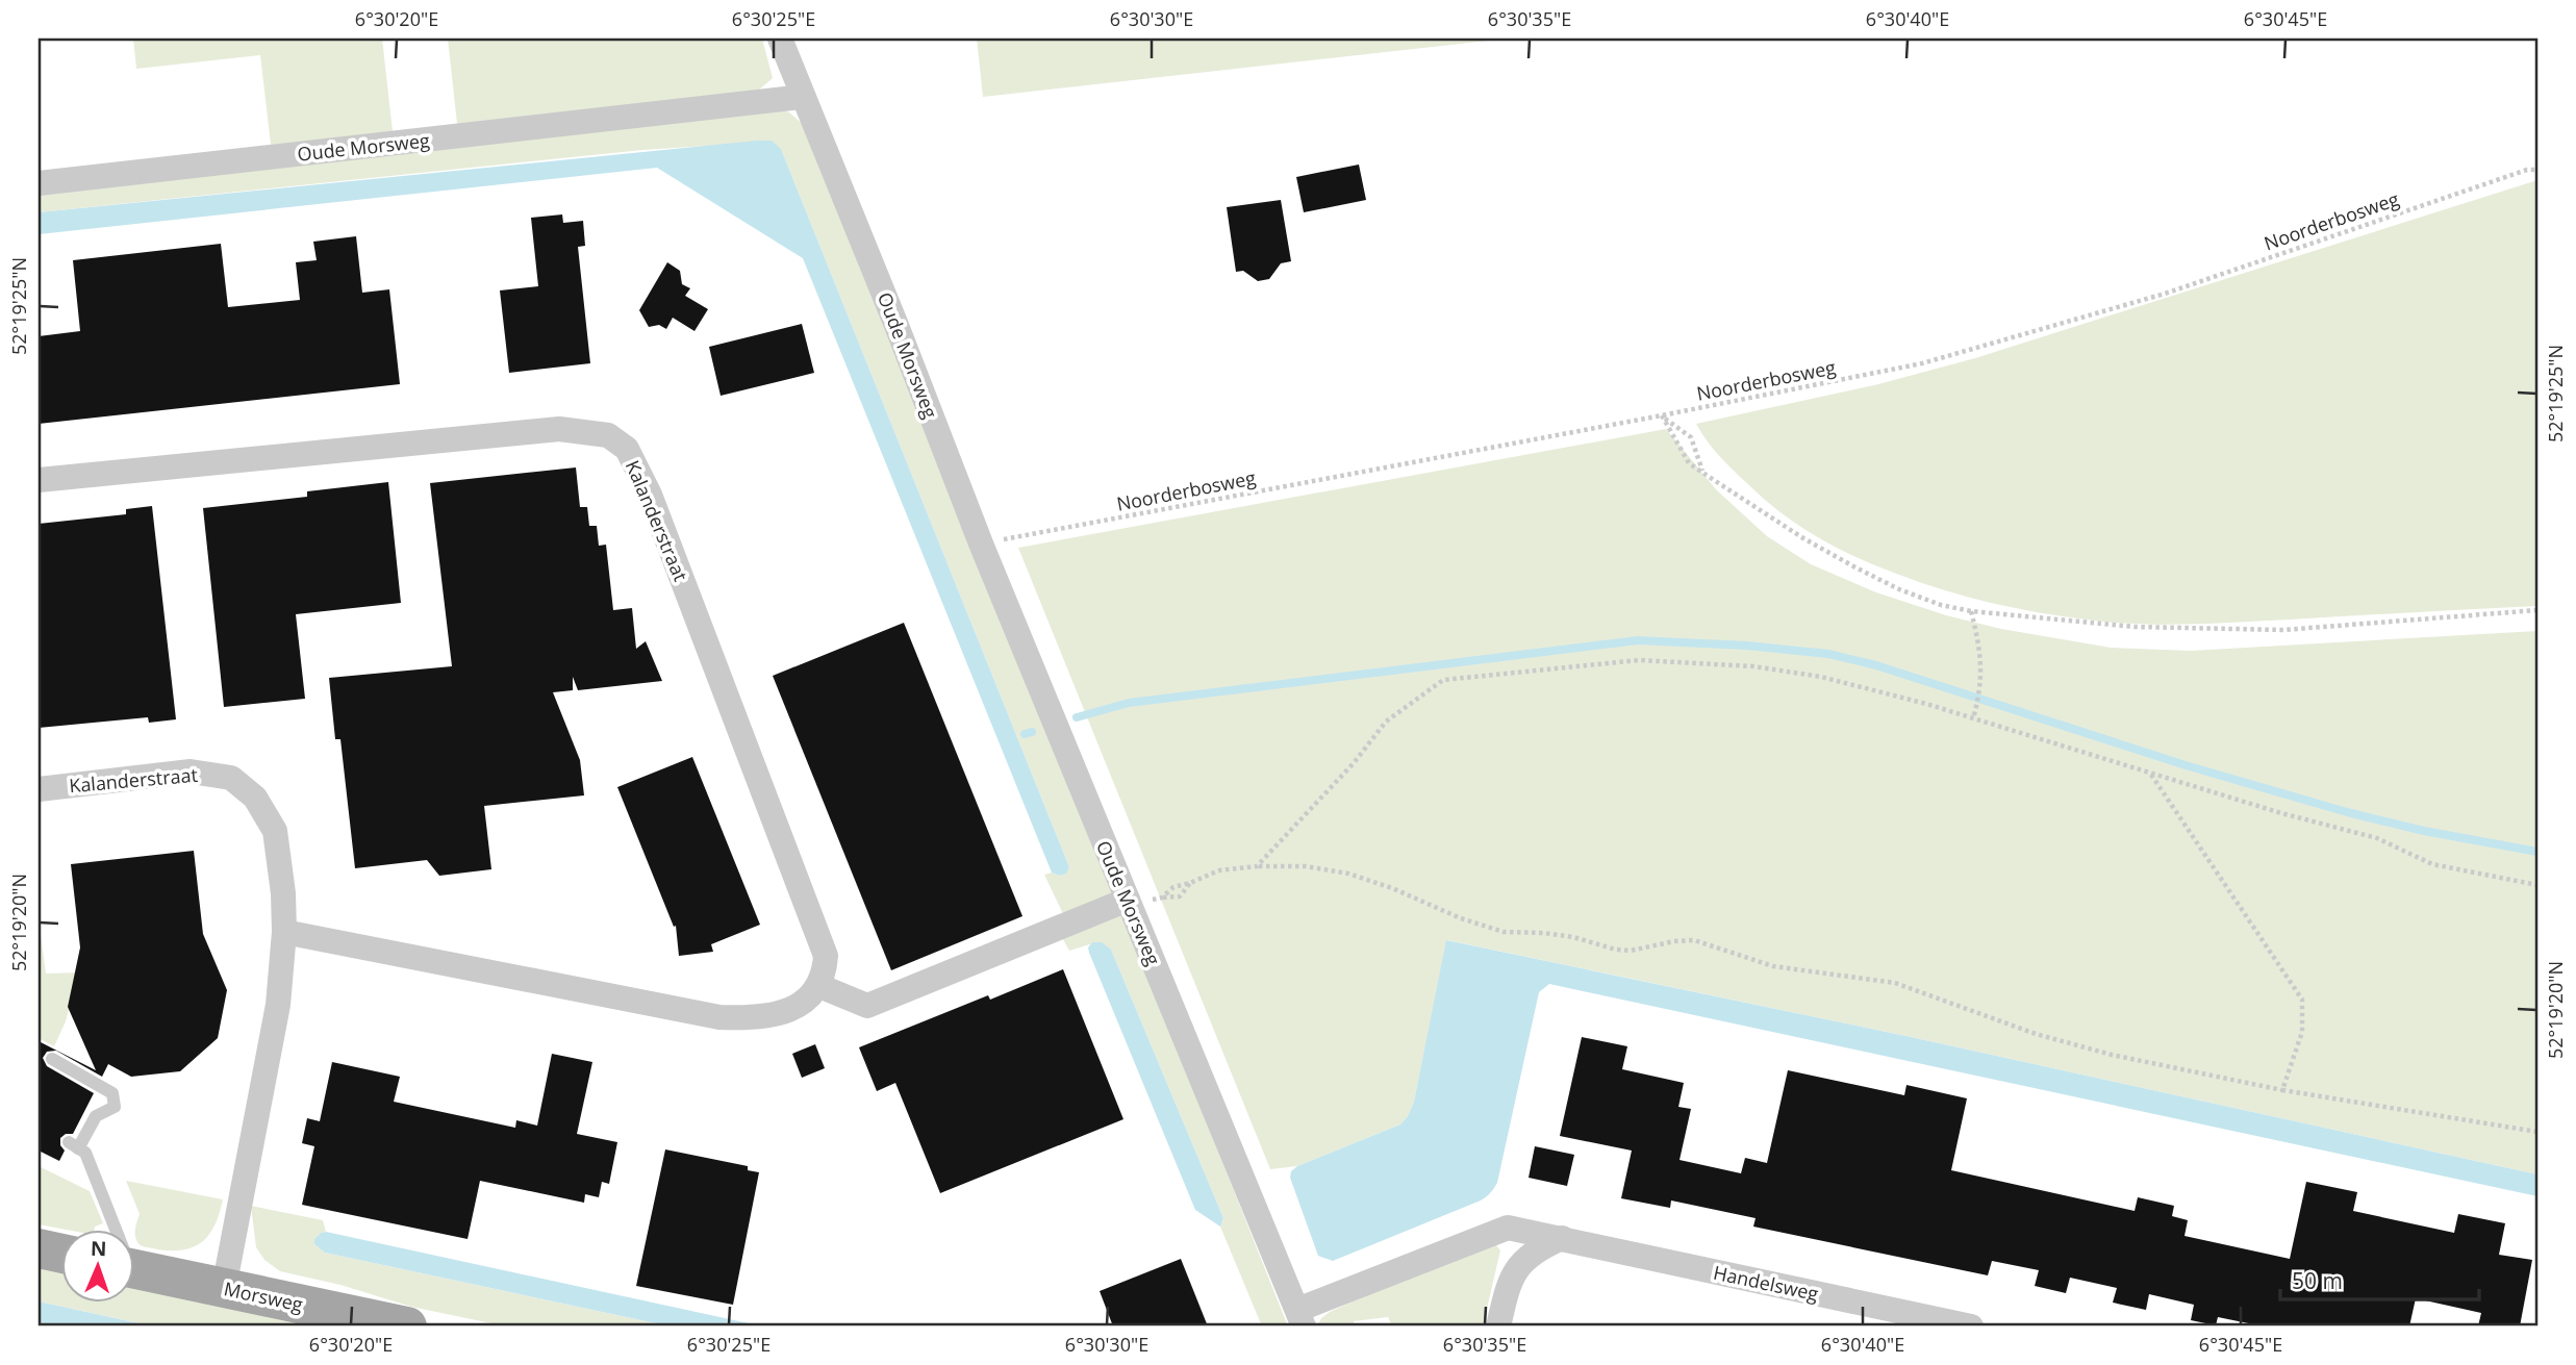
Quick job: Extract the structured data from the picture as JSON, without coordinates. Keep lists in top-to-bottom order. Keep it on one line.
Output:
{"streets":{"main road":["Morsweg"],"street":["Oude Morsweg","Kalanderstraat","Handelsweg"],"path":["Noorderbosweg"]},"crossings":[["Oude Morsweg","Noorderbosweg"],["Oude Morsweg","Handelsweg"],["Kalanderstraat","Morsweg"]],"scale_bar":"50 m","north":"top","coordinates":["6°30'20\"E","6°30'25\"E","6°30'30\"E","6°30'35\"E","6°30'40\"E","6°30'45\"E","52°19'25\"N","52°19'20\"N"]}
